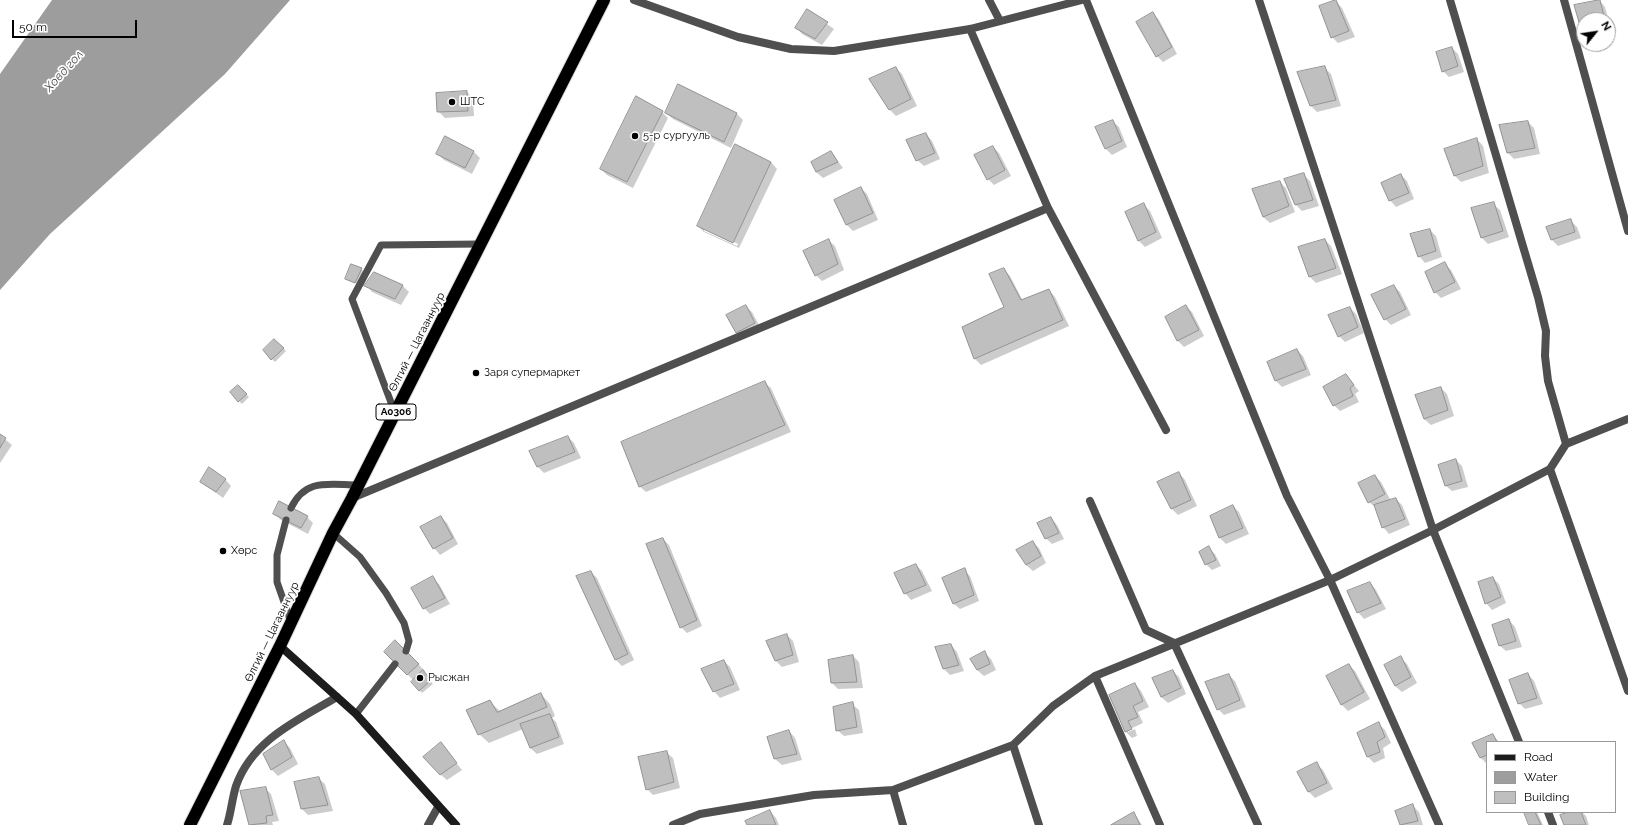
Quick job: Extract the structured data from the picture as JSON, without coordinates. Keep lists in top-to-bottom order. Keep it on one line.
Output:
{"streets":{"highway":["Өлгий — Цагааннуур","A0306"]},"water":["Ховд гол"],"places":["ШТС","5-р сургууль","Заря супермаркет","Хөрс","Рысжан"],"legend":["Road","Water","Building"],"scale_bar":"50 m","north":"top right"}
